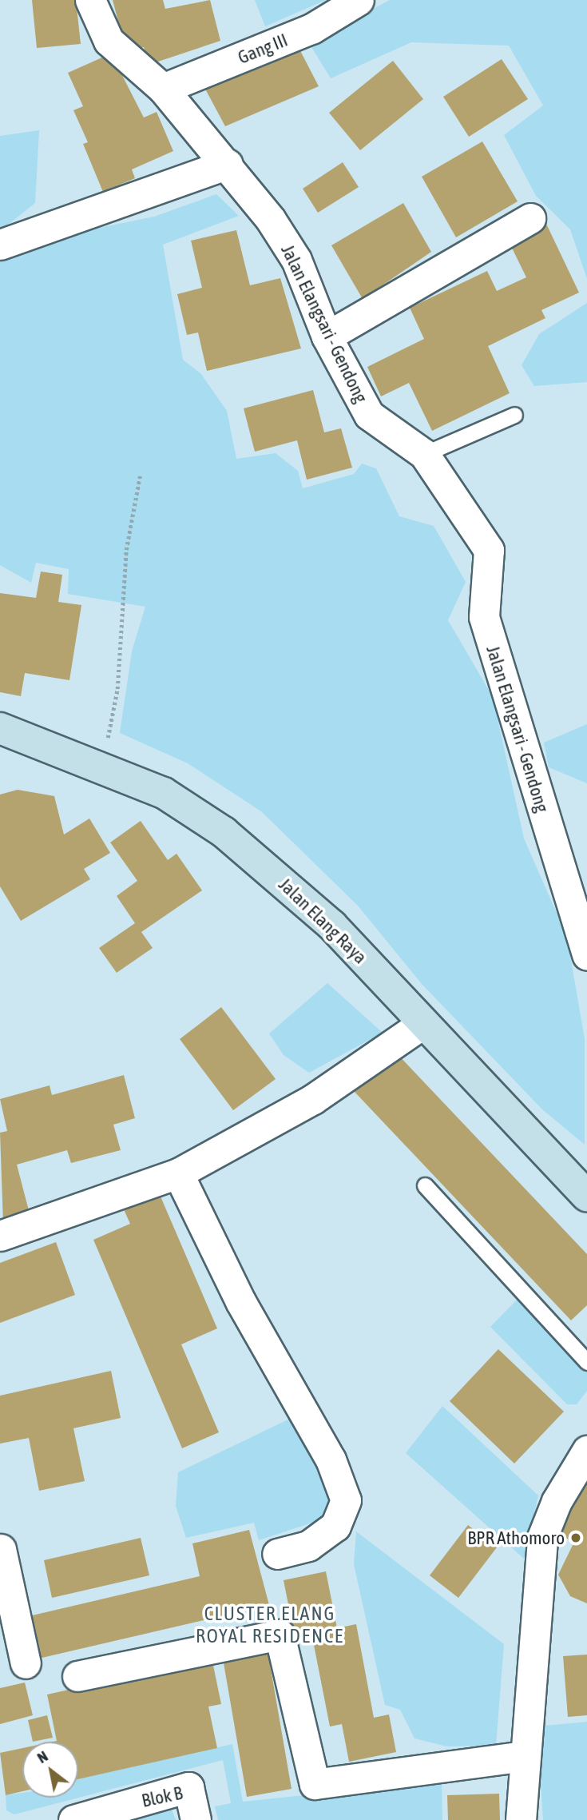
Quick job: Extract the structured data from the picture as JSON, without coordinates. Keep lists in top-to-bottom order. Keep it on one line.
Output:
{"streets":{"main road":["Jalan Elang Raya"],"street":["Gang III","Jalan Elangsari - Gendong","Blok B"]},"crossings":[["Gang III","Jalan Elangsari - Gendong"]],"districts":["CLUSTER ELANG ROYAL RESIDENCE"],"places":["BPR Athomoro"],"north":"top left"}
